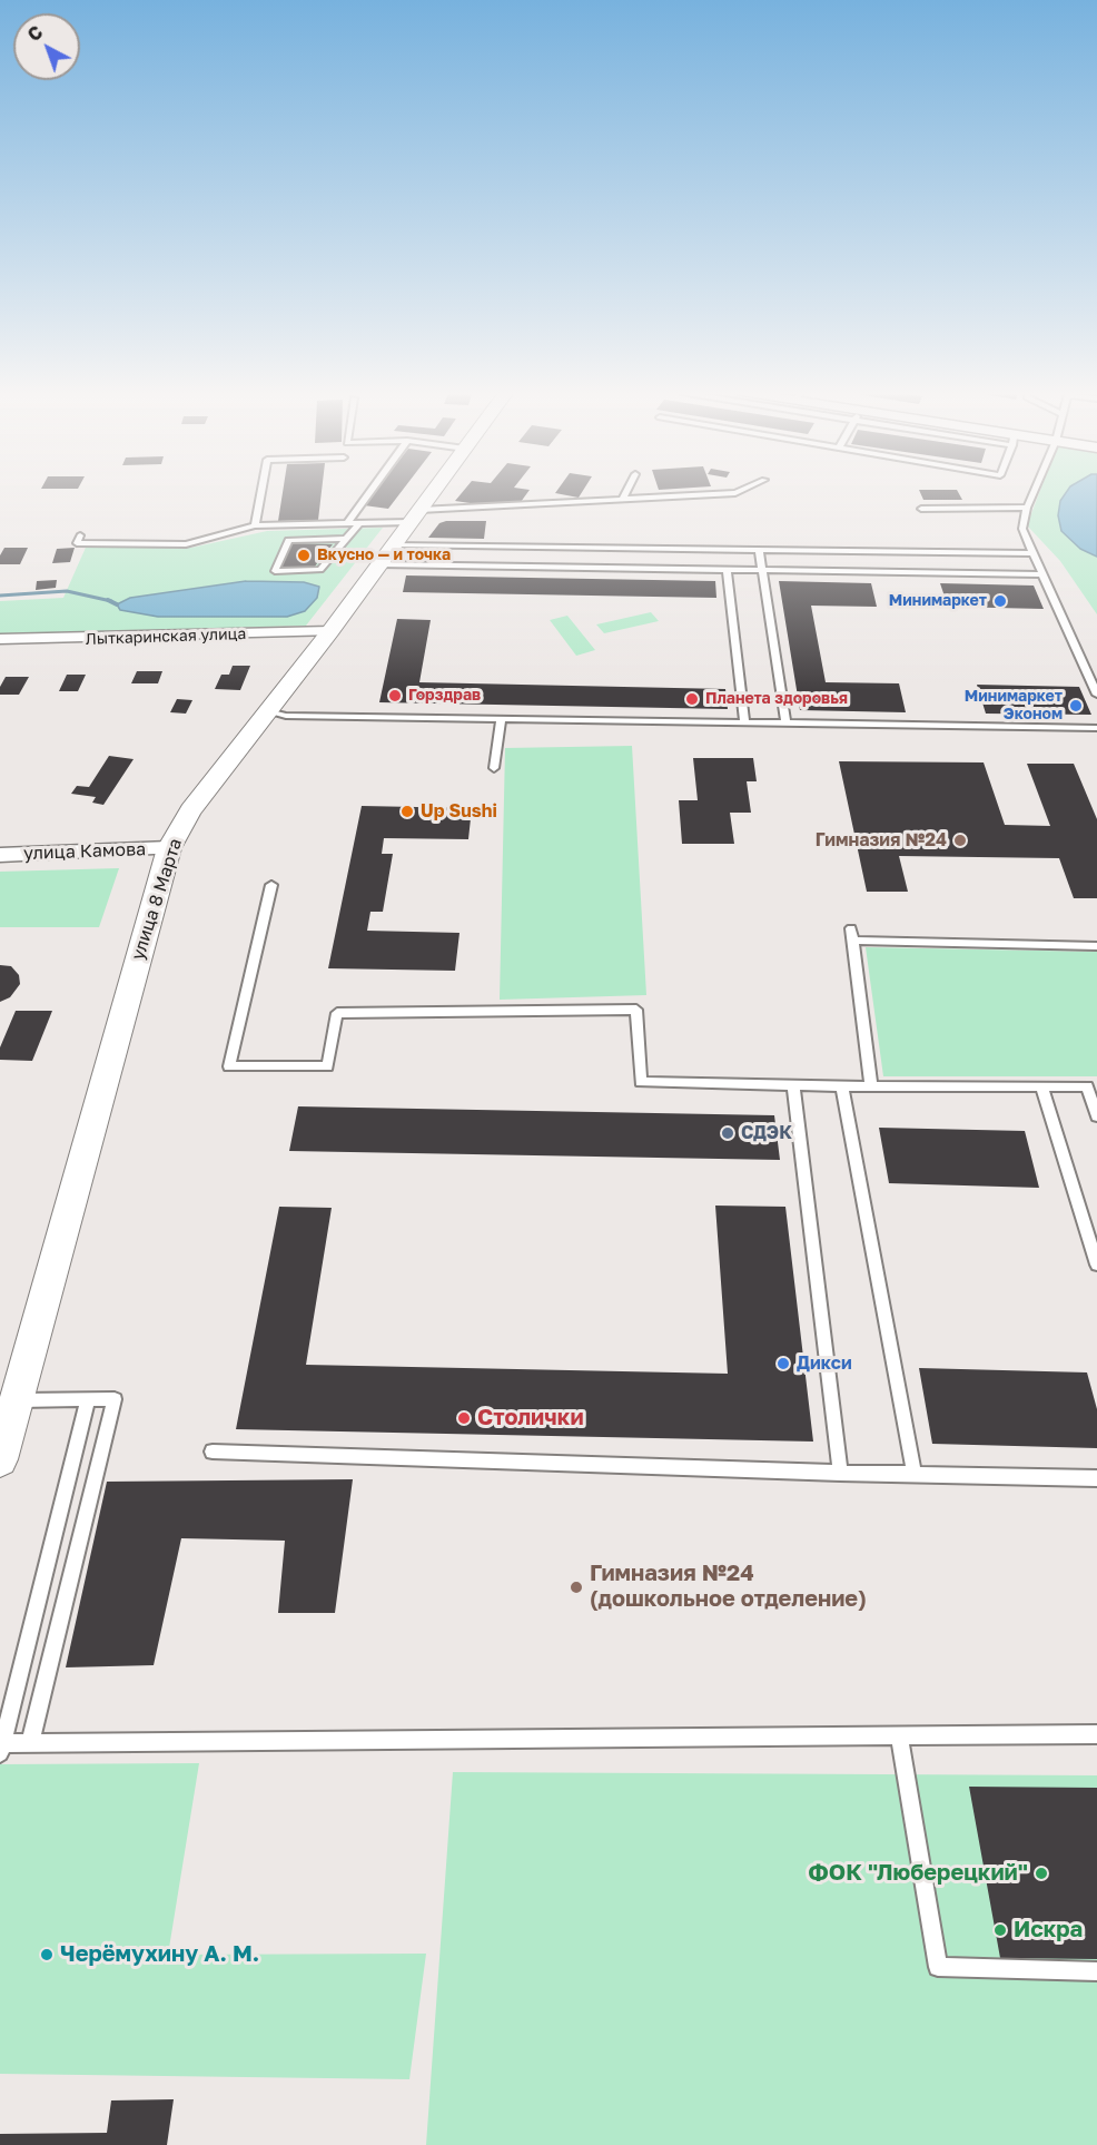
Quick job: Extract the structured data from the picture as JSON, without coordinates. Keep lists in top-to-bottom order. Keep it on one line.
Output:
{"streets":{"street":["Лыткаринская улица","улица Камова","улица 8 Марта"]},"crossings":[["Лыткаринская улица","улица 8 Марта"],["улица Камова","улица 8 Марта"]],"places":["Вкусно — и точка","Минимаркет","Горздрав","Планета здоровья","Минимаркет Эконом","Up Sushi","Гимназия №24","СДЭК","Дикси","Столички","Гимназия №24 (дошкольное отделение)","ФОК \"Люберецкий\"","Искра","Черёмухину А. М."],"north":"top left"}
